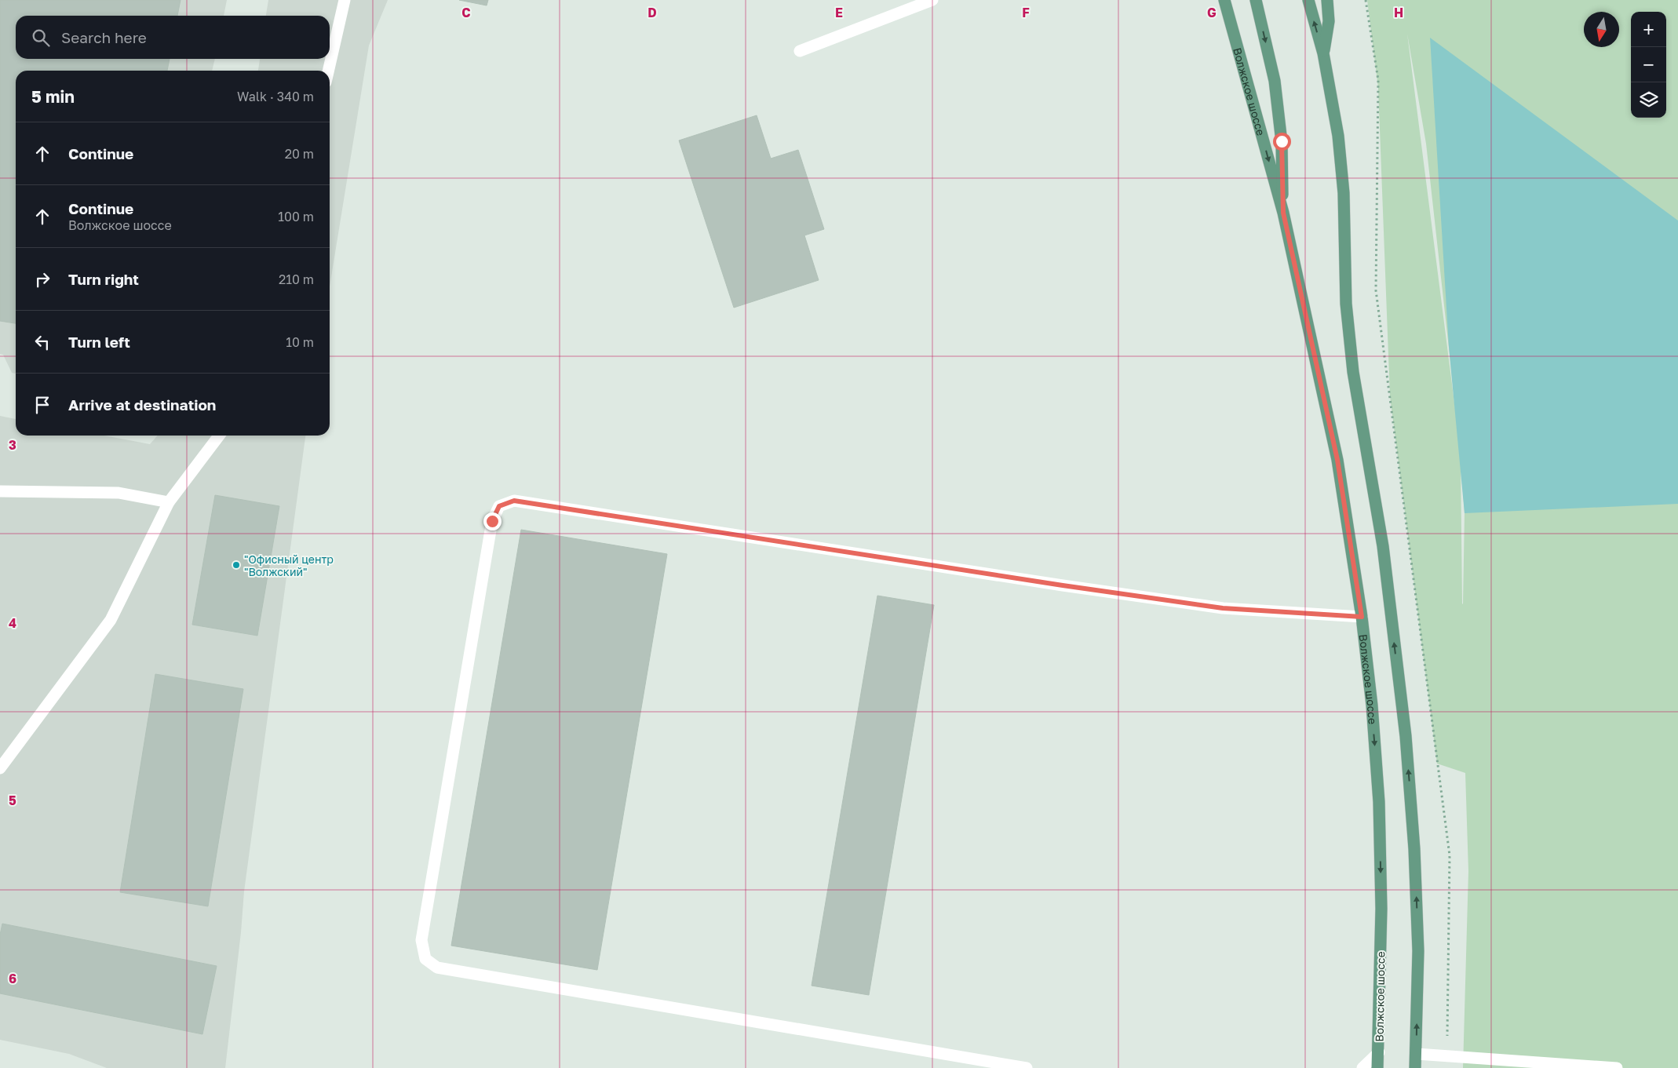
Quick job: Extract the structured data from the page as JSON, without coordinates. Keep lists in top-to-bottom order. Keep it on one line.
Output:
{"streets":{"main road":["Волжское шоссе"]},"places":["\"Офисный центр \"Волжский\""],"north":"bottom","page":{"map_buttons":["+","−"],"search":"Search here","heading":["5 min","Walk · 340 m"],"list":[["Continue","20 m"],["Continue","Волжское шоссе","100 m"],["Turn right","210 m"],["Turn left","10 m"],"Arrive at destination"]},"grid":{"columns":["C","D","E","F","G","H"],"rows":["3","4","5","6"]}}
